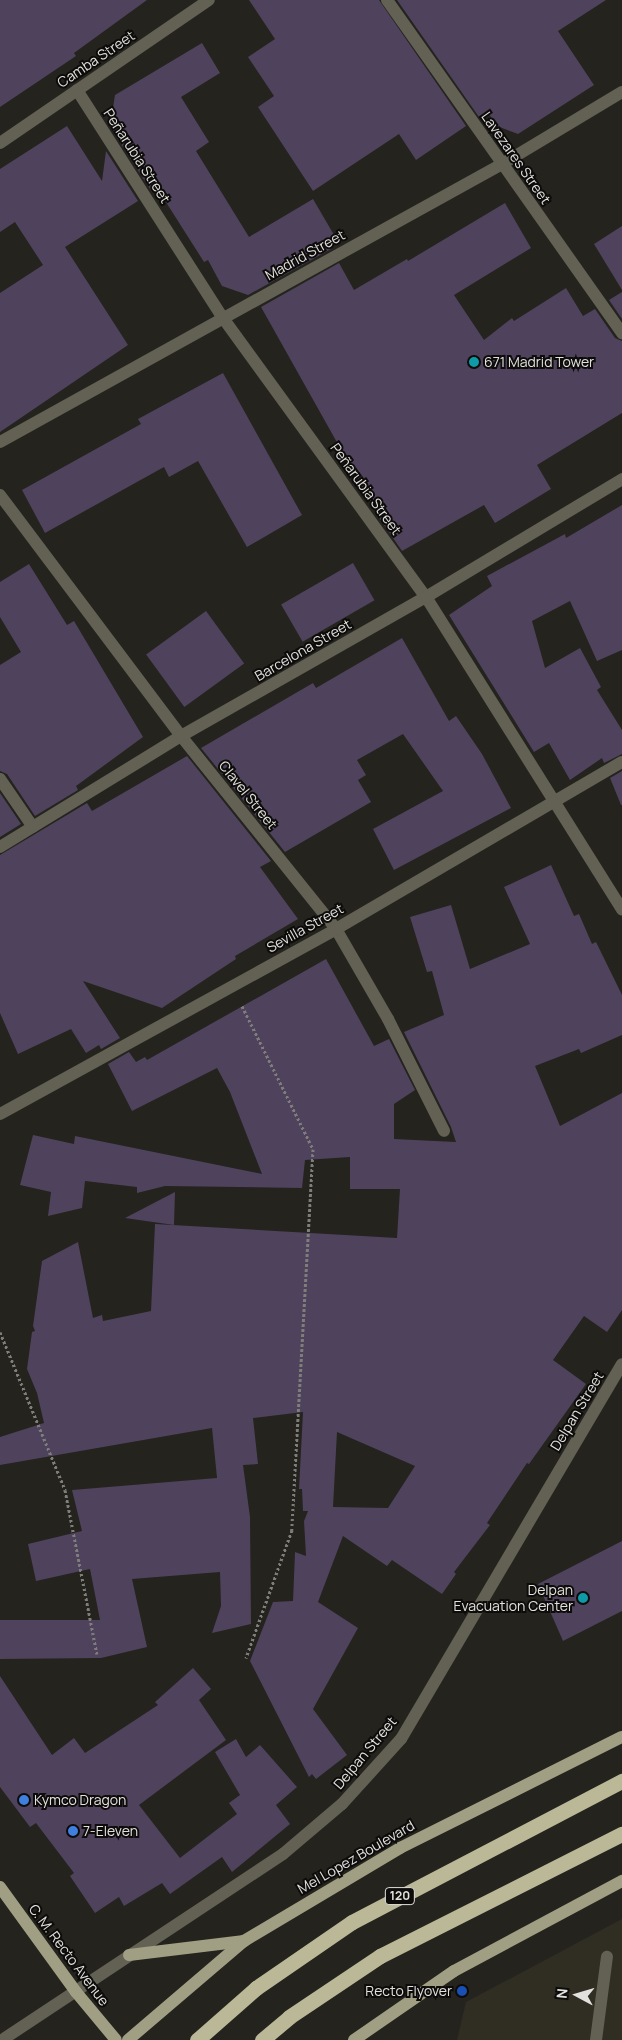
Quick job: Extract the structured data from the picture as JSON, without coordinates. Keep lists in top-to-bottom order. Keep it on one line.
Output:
{"streets":{"highway":["120"],"main road":["Mel Lopez Boulevard","C. M. Recto Avenue"],"street":["Camba Street","Peñarubia Street","Lavezares Street","Madrid Street","Barcelona Street","Clavel Street","Sevilla Street","Delpan Street"]},"crossings":[["Camba Street","Peñarubia Street"],["Peñarubia Street","Madrid Street"],["Peñarubia Street","Barcelona Street"],["Peñarubia Street","Sevilla Street"],["Lavezares Street","Madrid Street"],["Barcelona Street","Clavel Street"],["Clavel Street","Sevilla Street"],["Delpan Street","C. M. Recto Avenue"]],"places":["671 Madrid Tower","Delpan Evacuation Center","Kymco Dragon","7-Eleven","Recto Flyover"],"north":"left"}
